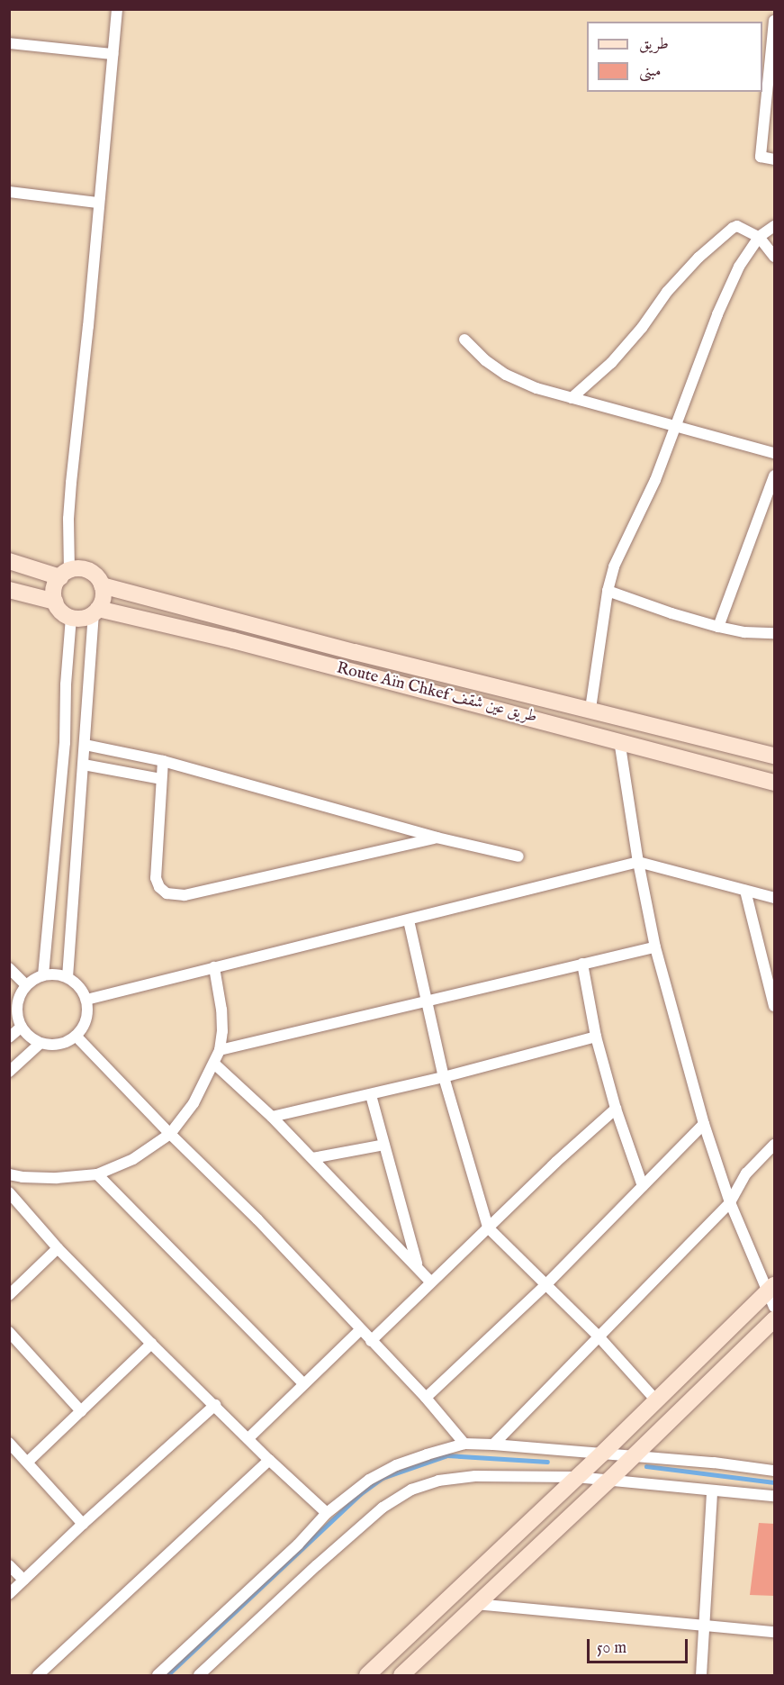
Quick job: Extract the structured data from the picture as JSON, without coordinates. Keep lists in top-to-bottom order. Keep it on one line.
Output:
{"streets":{"main road":["Route Aïn Chkef طريق عين شقف"]},"legend":["طريق","مبنى"],"scale_bar":"50 m"}
